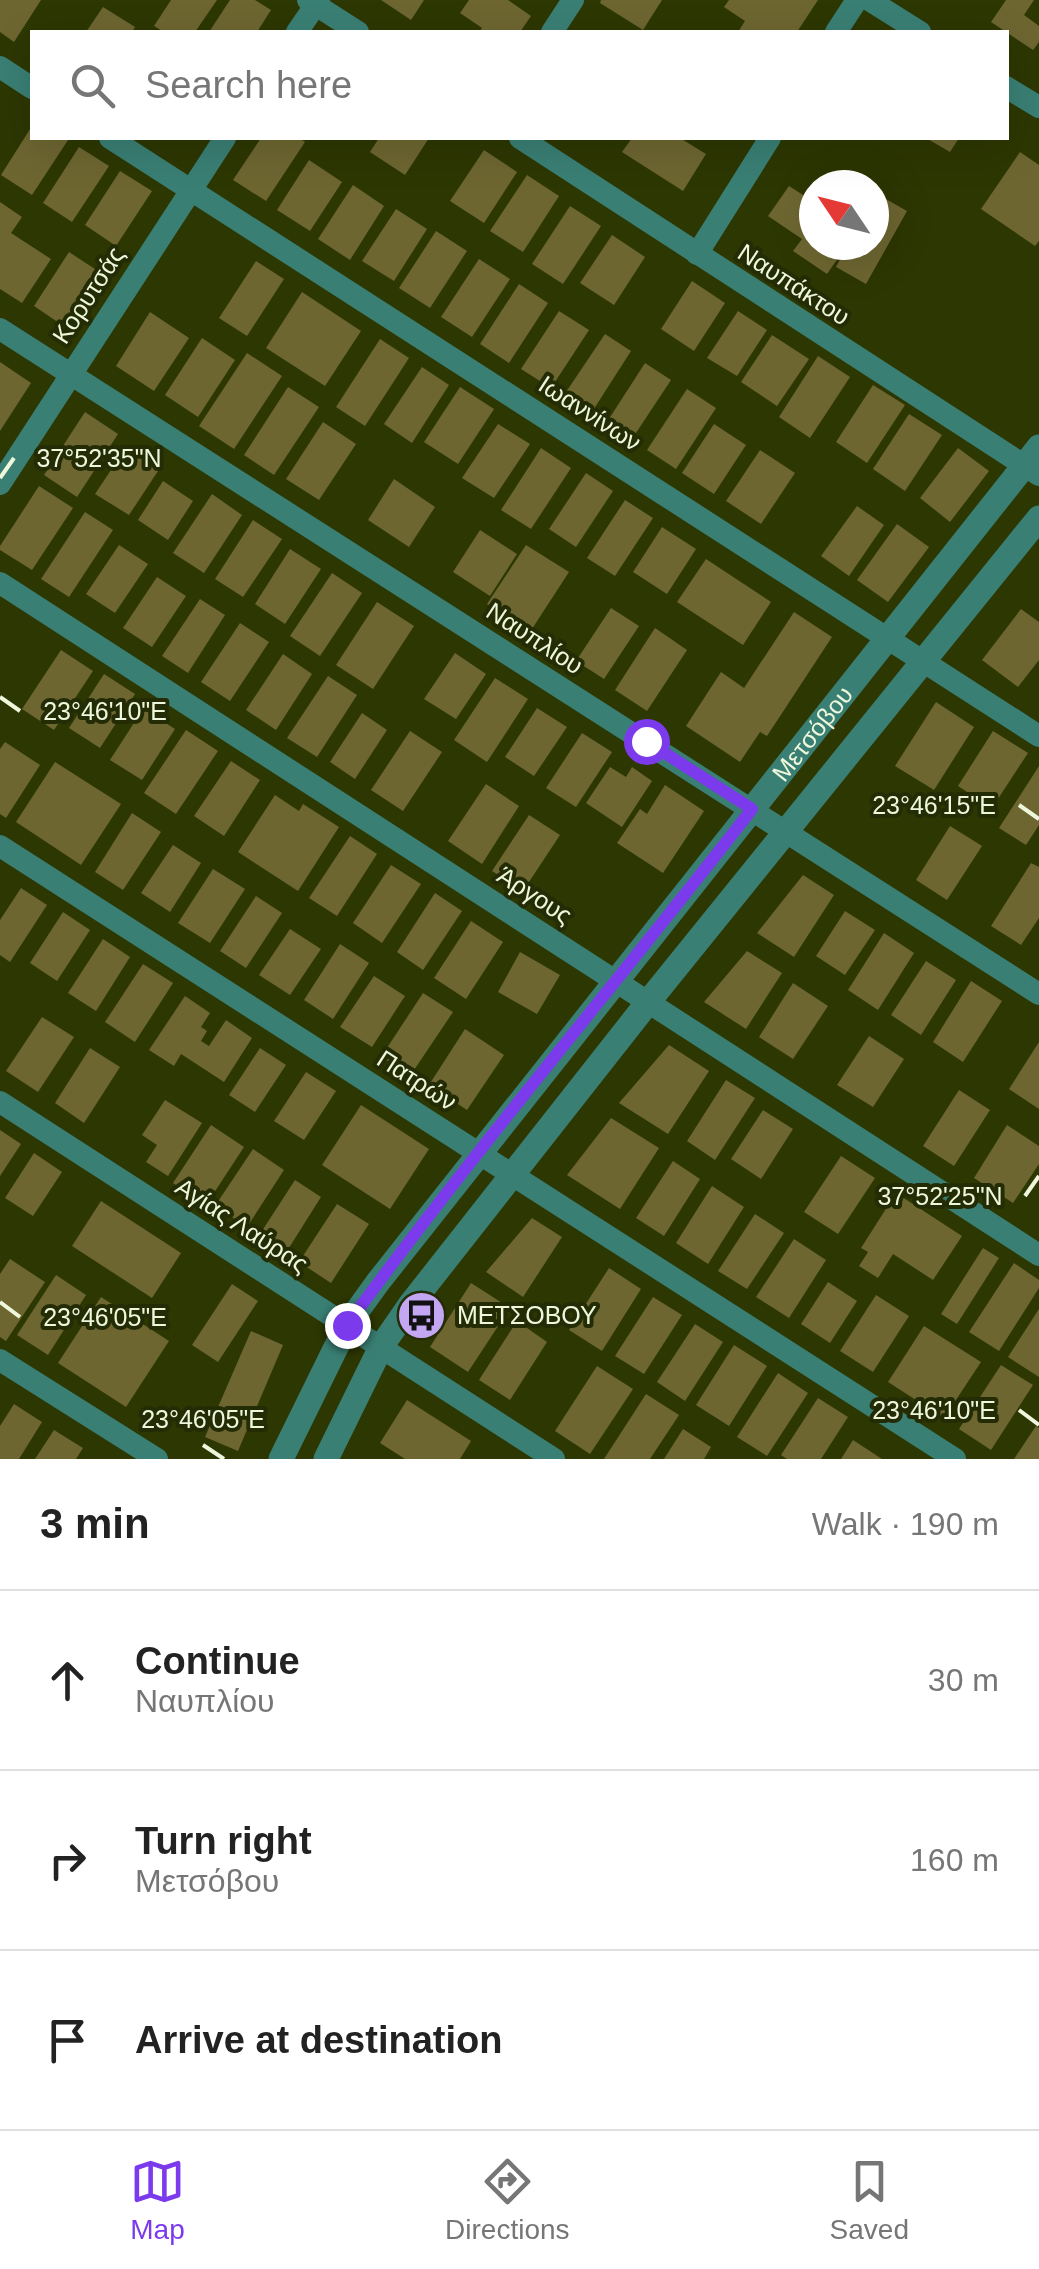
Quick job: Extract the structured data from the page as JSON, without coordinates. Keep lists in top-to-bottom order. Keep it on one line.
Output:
{"streets":{"street":["Ναυπάκτου","Κορυτσάς","Ιωαννίνων","Ναυπλίου","Μετσόβου","Άργους","Πατρών","Αγίας Λαύρας"]},"crossings":[["Ναυπάκτου","Μετσόβου"],["Κορυτσάς","Ιωαννίνων"],["Κορυτσάς","Ναυπλίου"],["Ιωαννίνων","Μετσόβου"],["Ναυπλίου","Μετσόβου"],["Μετσόβου","Άργους"],["Μετσόβου","Πατρών"],["Μετσόβου","Αγίας Λαύρας"]],"places":{"bus stop":["ΜΕΤΣΟΒΟΥ"]},"north":"top left","page":{"search":"Search here","heading":["3 min","Walk · 190 m"],"list":[["Continue","Ναυπλίου","30 m"],["Turn right","Μετσόβου","160 m"],"Arrive at destination"],"nav":["Map","Directions","Saved"]},"coordinates":["37°52'35\"N","23°46'10\"E","23°46'15\"E","37°52'25\"N","23°46'05\"E"]}
